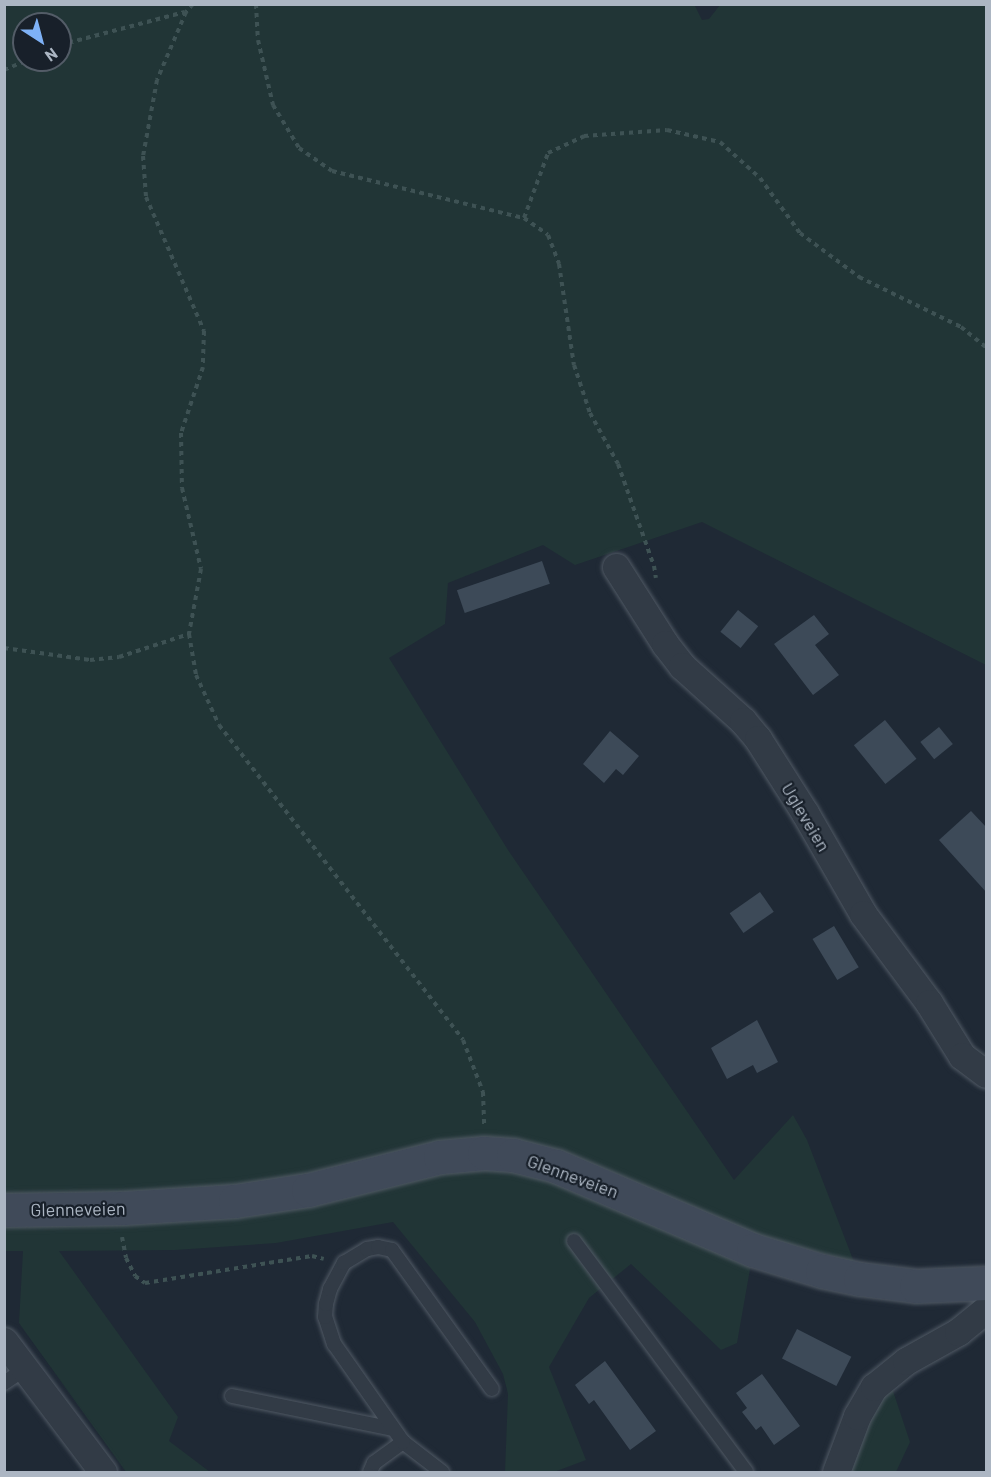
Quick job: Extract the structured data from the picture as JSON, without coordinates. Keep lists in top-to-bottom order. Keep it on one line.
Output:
{"streets":{"main road":["Glenneveien"],"street":["Ugleveien"]},"north":"bottom right"}
